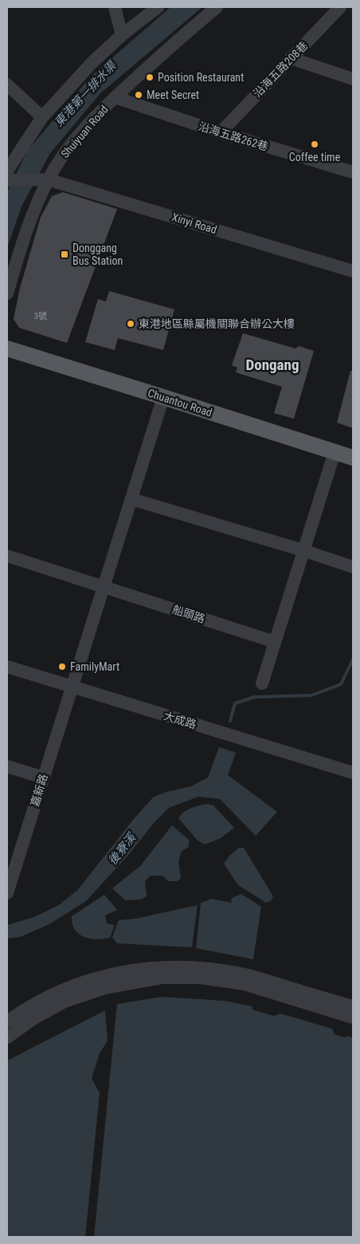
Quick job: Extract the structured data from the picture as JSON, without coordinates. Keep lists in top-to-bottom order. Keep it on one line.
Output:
{"streets":{"main road":["Chuantou Road"],"street":["沿海五路208巷","Shuiyuan Road","沿海五路262巷","Xinyi Road","船頭路","大成路","嘉新路"]},"crossings":[["沿海五路208巷","沿海五路262巷"],["Shuiyuan Road","沿海五路262巷"],["Shuiyuan Road","Xinyi Road"],["大成路","嘉新路"]],"districts":["Dongang"],"water":["東港第一排水渠","後寮溪"],"places":{"other":["Position Restaurant","Meet Secret","Coffee time","東港地區縣屬機關聯合辦公大樓","FamilyMart"],"transit":["Donggang Bus Station"]},"house_numbers":["3號"]}
